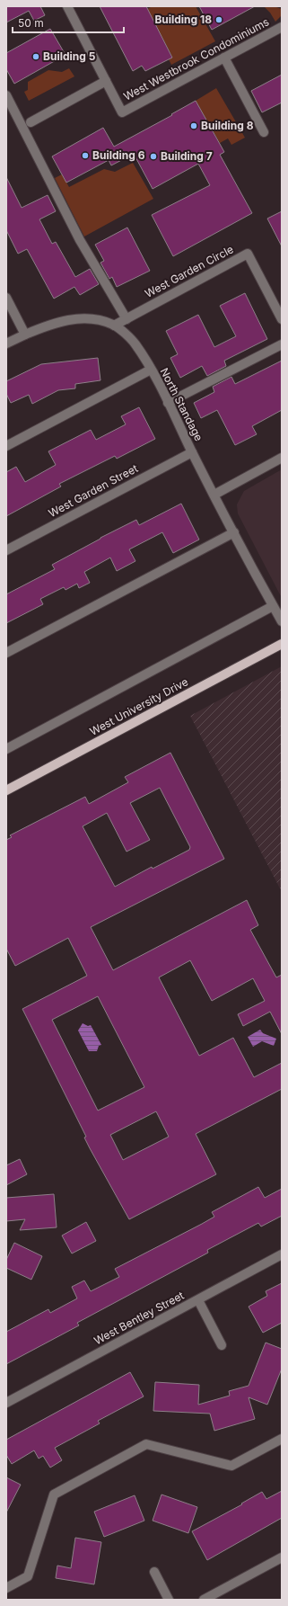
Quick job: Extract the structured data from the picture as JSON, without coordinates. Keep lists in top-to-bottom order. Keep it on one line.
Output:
{"streets":{"main road":["West University Drive"],"street":["West Westbrook Condominiums","West Garden Circle","North Standage","West Garden Street","West Bentley Street"]},"crossings":[["West Garden Circle","North Standage"],["North Standage","West Garden Street"]],"places":["Building 18","Building 5","Building 8","Building 6","Building 7"],"scale_bar":"50 m"}
